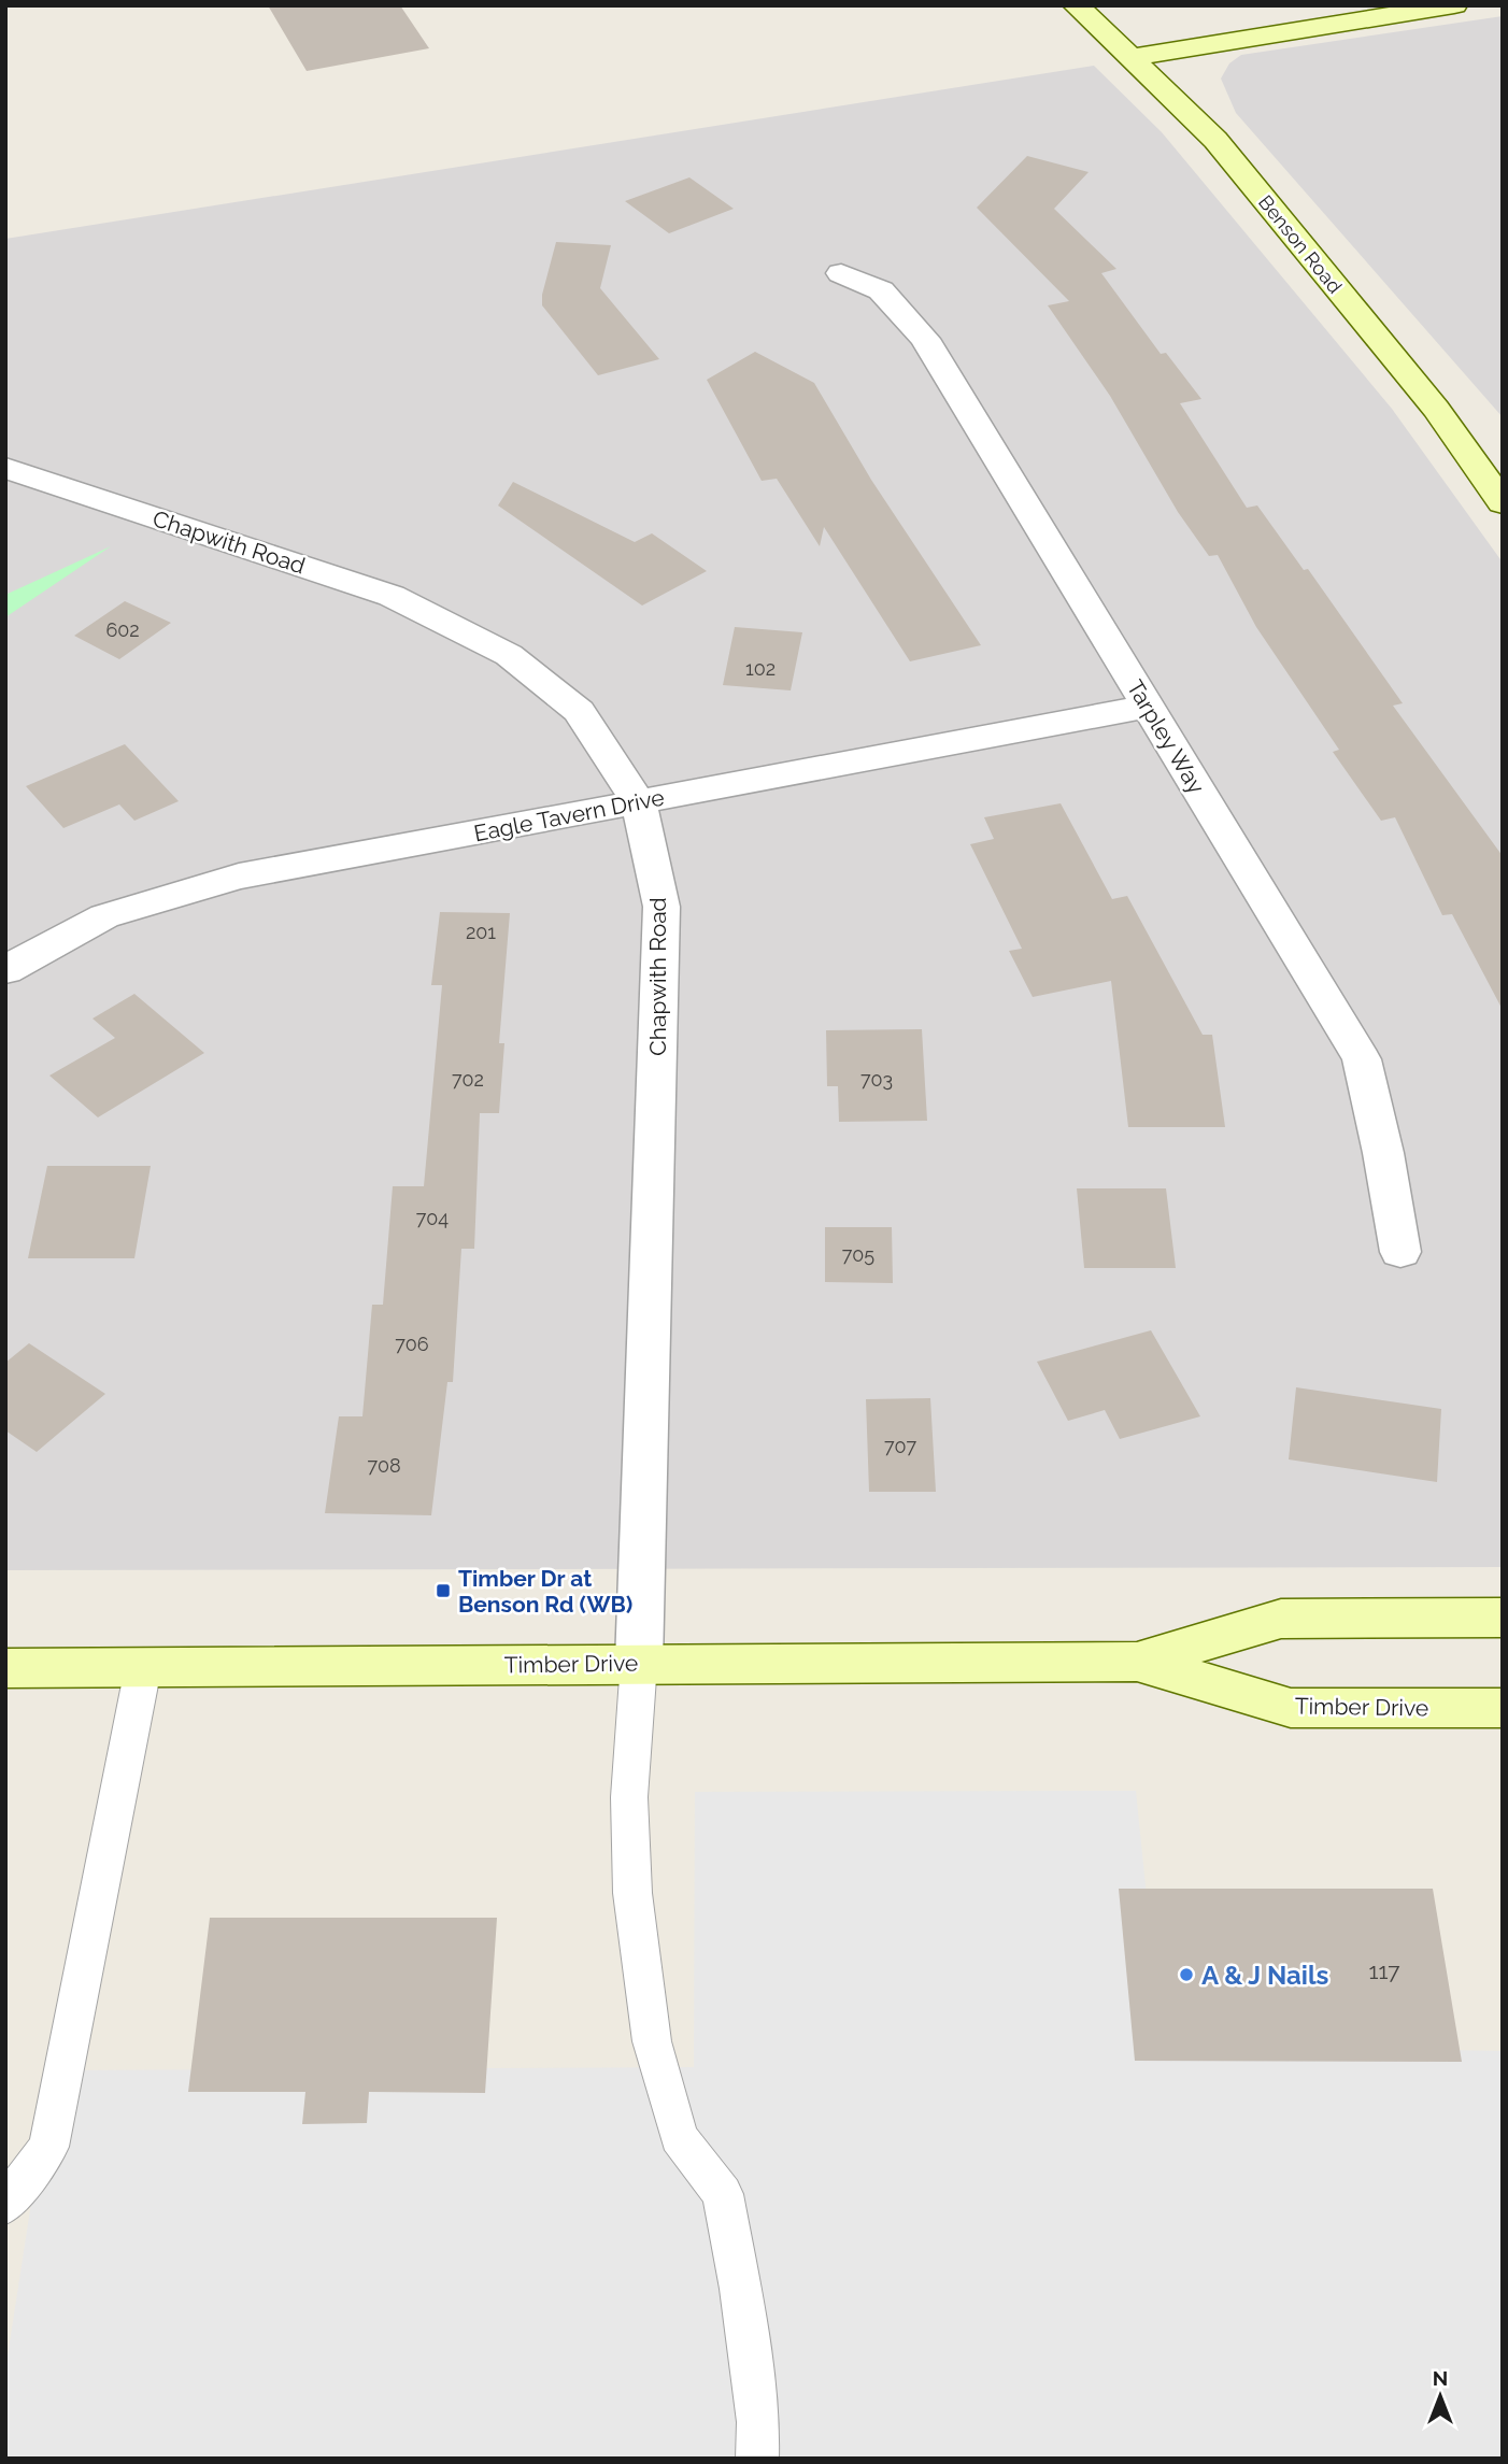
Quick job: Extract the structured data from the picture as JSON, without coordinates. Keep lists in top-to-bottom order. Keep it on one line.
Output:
{"streets":{"main road":["Benson Road","Timber Drive"],"street":["Chapwith Road","Tarpley Way","Eagle Tavern Drive"]},"crossings":[["Chapwith Road","Eagle Tavern Drive"],["Chapwith Road","Timber Drive"],["Tarpley Way","Eagle Tavern Drive"]],"places":{"transit":["Timber Dr at Benson Rd (WB)"],"other":["A & J Nails"]},"house_numbers":["602","102","201","702","703","704","705","706","707","708","117"],"north":"top"}
